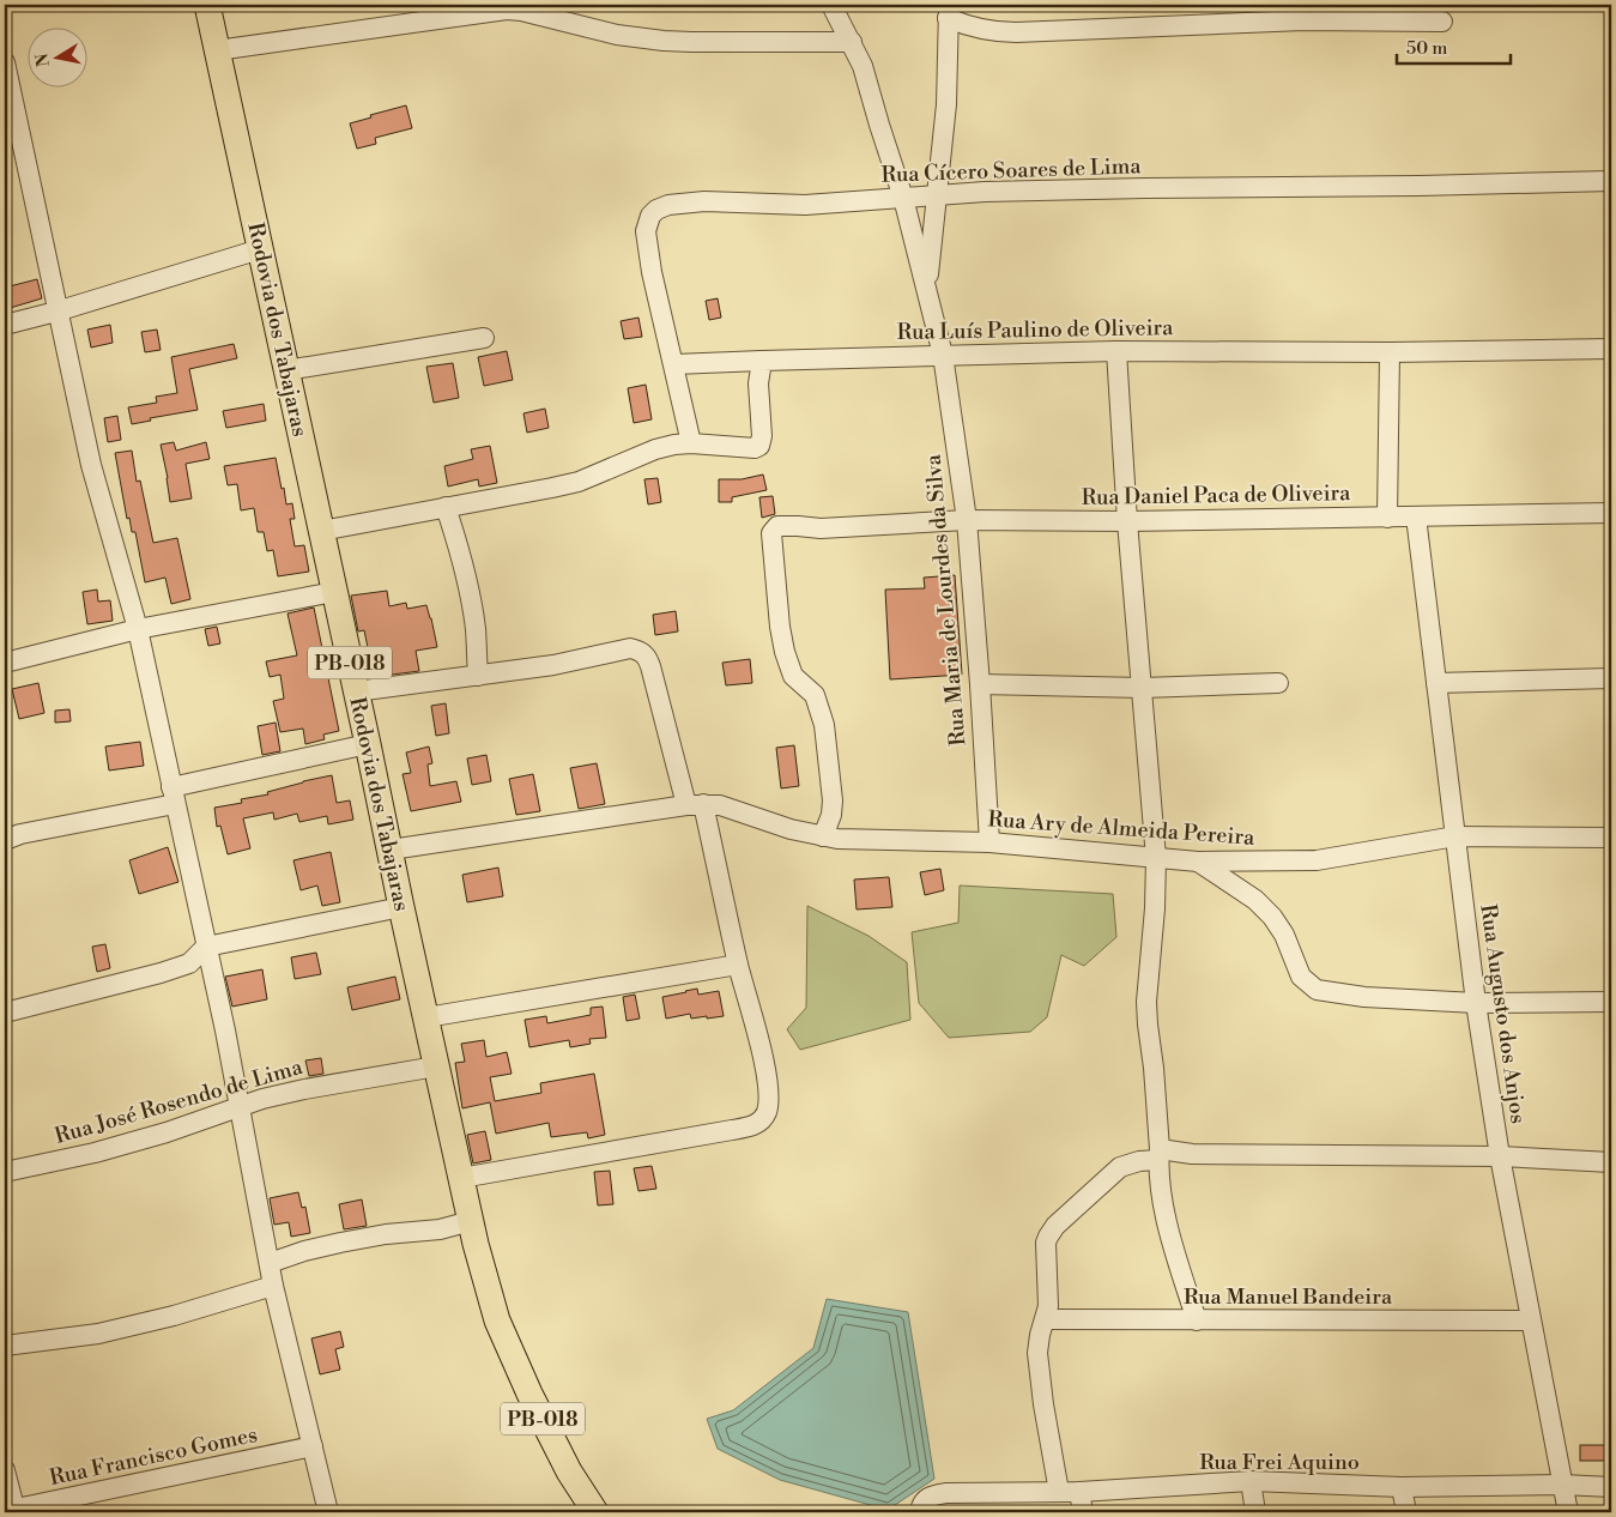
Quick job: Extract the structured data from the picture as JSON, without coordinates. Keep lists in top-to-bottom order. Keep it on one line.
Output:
{"streets":{"main road":["Rodovia dos Tabajaras","PB-018"],"street":["Rua Cícero Soares de Lima","Rua Luís Paulino de Oliveira","Rua Daniel Paca de Oliveira","Rua Maria de Lourdes da Silva","Rua Ary de Almeida Pereira","Rua Augusto dos Anjos","Rua José Rosendo de Lima","Rua Manuel Bandeira","Rua Francisco Gomes","Rua Frei Aquino"]},"crossings":[["Rua Cícero Soares de Lima","Rua Luís Paulino de Oliveira"],["Rua Cícero Soares de Lima","Rua Maria de Lourdes da Silva"],["Rodovia dos Tabajaras","Rua Ary de Almeida Pereira"],["Rodovia dos Tabajaras","Rua José Rosendo de Lima"],["Rua Luís Paulino de Oliveira","Rua Maria de Lourdes da Silva"],["Rua Daniel Paca de Oliveira","Rua Maria de Lourdes da Silva"],["Rua Daniel Paca de Oliveira","Rua Ary de Almeida Pereira"],["Rua Daniel Paca de Oliveira","Rua Augusto dos Anjos"],["Rua Maria de Lourdes da Silva","Rua Ary de Almeida Pereira"],["Rua Ary de Almeida Pereira","Rua Augusto dos Anjos"],["Rua Augusto dos Anjos","Rua Manuel Bandeira"],["Rua Augusto dos Anjos","Rua Frei Aquino"]],"scale_bar":"50 m","north":"left"}
